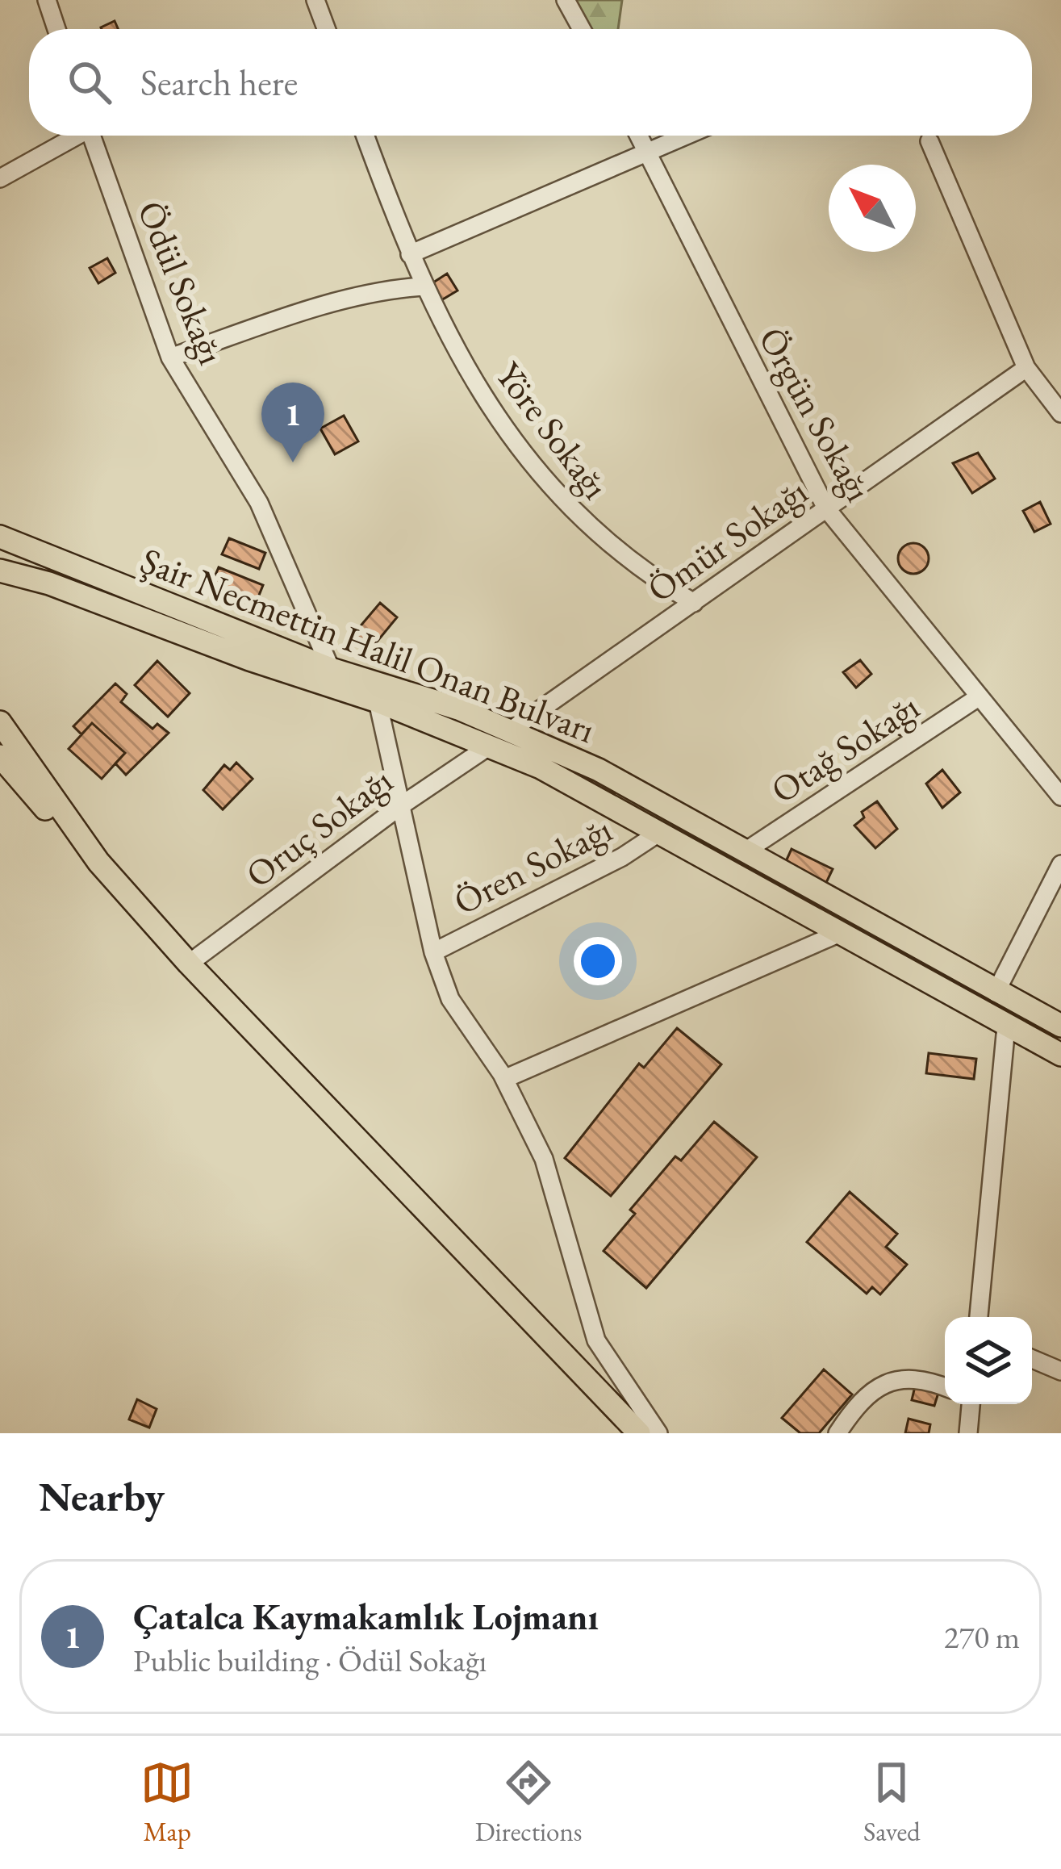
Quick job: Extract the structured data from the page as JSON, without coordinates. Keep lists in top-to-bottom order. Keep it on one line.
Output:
{"streets":{"main road":["Şair Necmettin Halil Onan Bulvarı"],"street":["Ödül Sokağı","Örgün Sokağı","Yöre Sokağı","Ömür Sokağı","Otağ Sokağı","Oruç Sokağı","Ören Sokağı"]},"crossings":[["Ödül Sokağı","Şair Necmettin Halil Onan Bulvarı"],["Örgün Sokağı","Ömür Sokağı"],["Örgün Sokağı","Otağ Sokağı"],["Yöre Sokağı","Ömür Sokağı"],["Ömür Sokağı","Şair Necmettin Halil Onan Bulvarı"],["Şair Necmettin Halil Onan Bulvarı","Otağ Sokağı"],["Şair Necmettin Halil Onan Bulvarı","Oruç Sokağı"],["Şair Necmettin Halil Onan Bulvarı","Ören Sokağı"]],"north":"top left","page":{"search":"Search here","pins":"1","heading":"Nearby","list":[{"mark":"1","name":"Çatalca Kaymakamlık Lojmanı","note":"Public building · Ödül Sokağı","value":"270 m"}],"nav":["Map","Directions","Saved"]}}
